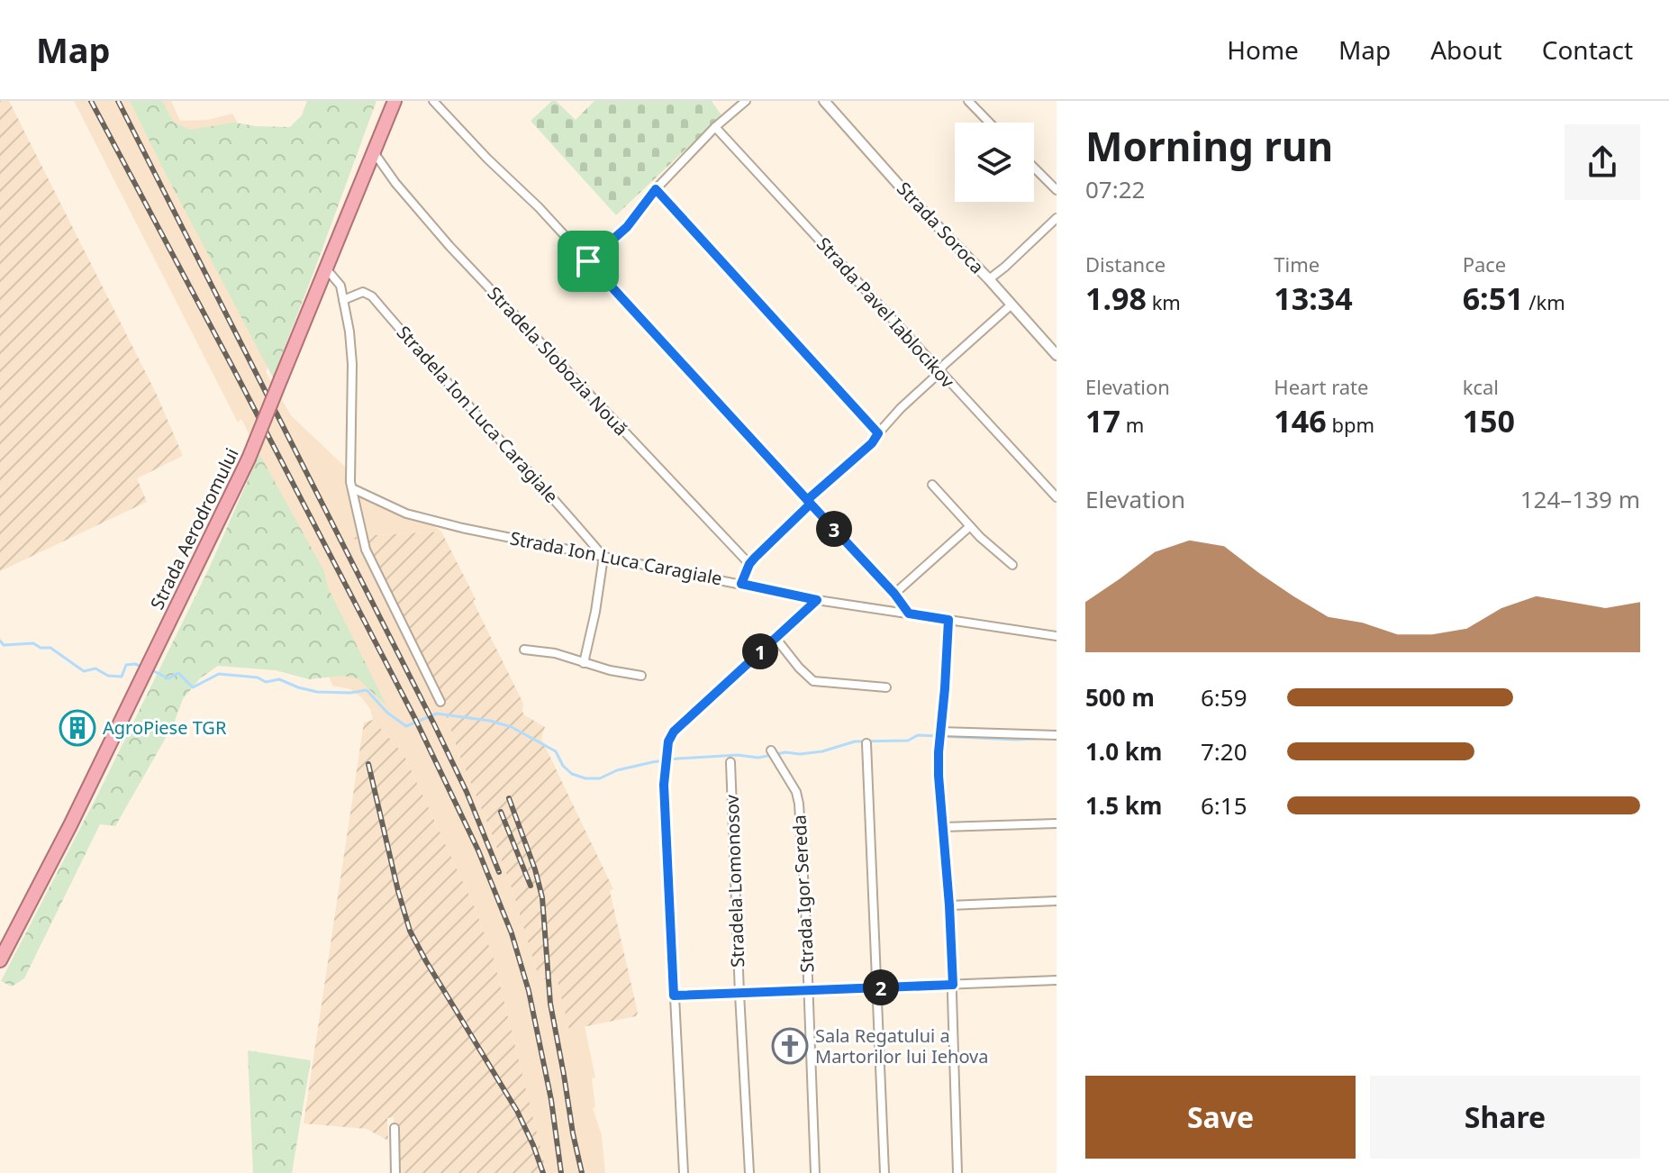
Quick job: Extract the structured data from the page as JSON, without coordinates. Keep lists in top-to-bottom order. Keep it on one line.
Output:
{"streets":{"highway":["Strada Aerodromului"],"street":["Strada Soroca","Strada Pavel Iablocikov","Stradela Slobozia Nouă","Stradela Ion Luca Caragiale","Strada Ion Luca Caragiale","Stradela Lomonosov","Strada Igor Sereda"]},"crossings":[["Stradela Slobozia Nouă","Strada Aerodromului"],["Stradela Ion Luca Caragiale","Strada Ion Luca Caragiale"]],"places":{"building":["AgroPiese TGR"],"church":["Sala Regatului a Martorilor lui Iehova"]},"page":{"header":"Map","nav":["Home","Map","About","Contact"],"heading":["Morning run","07:22"],"stats":[["Distance","1.98 km"],["Time","13:34"],["Pace","6:51 /km"],["Elevation","17 m"],["Heart rate","146 bpm"],["kcal","150"]],"chart":["Elevation","124–139 m"],"pins":["3","1","2"],"list":[{"name":"500 m","note":"6:59"},{"name":"1.0 km","note":"7:20"},{"name":"1.5 km","note":"6:15"}],"buttons":["Save","Share"]}}
